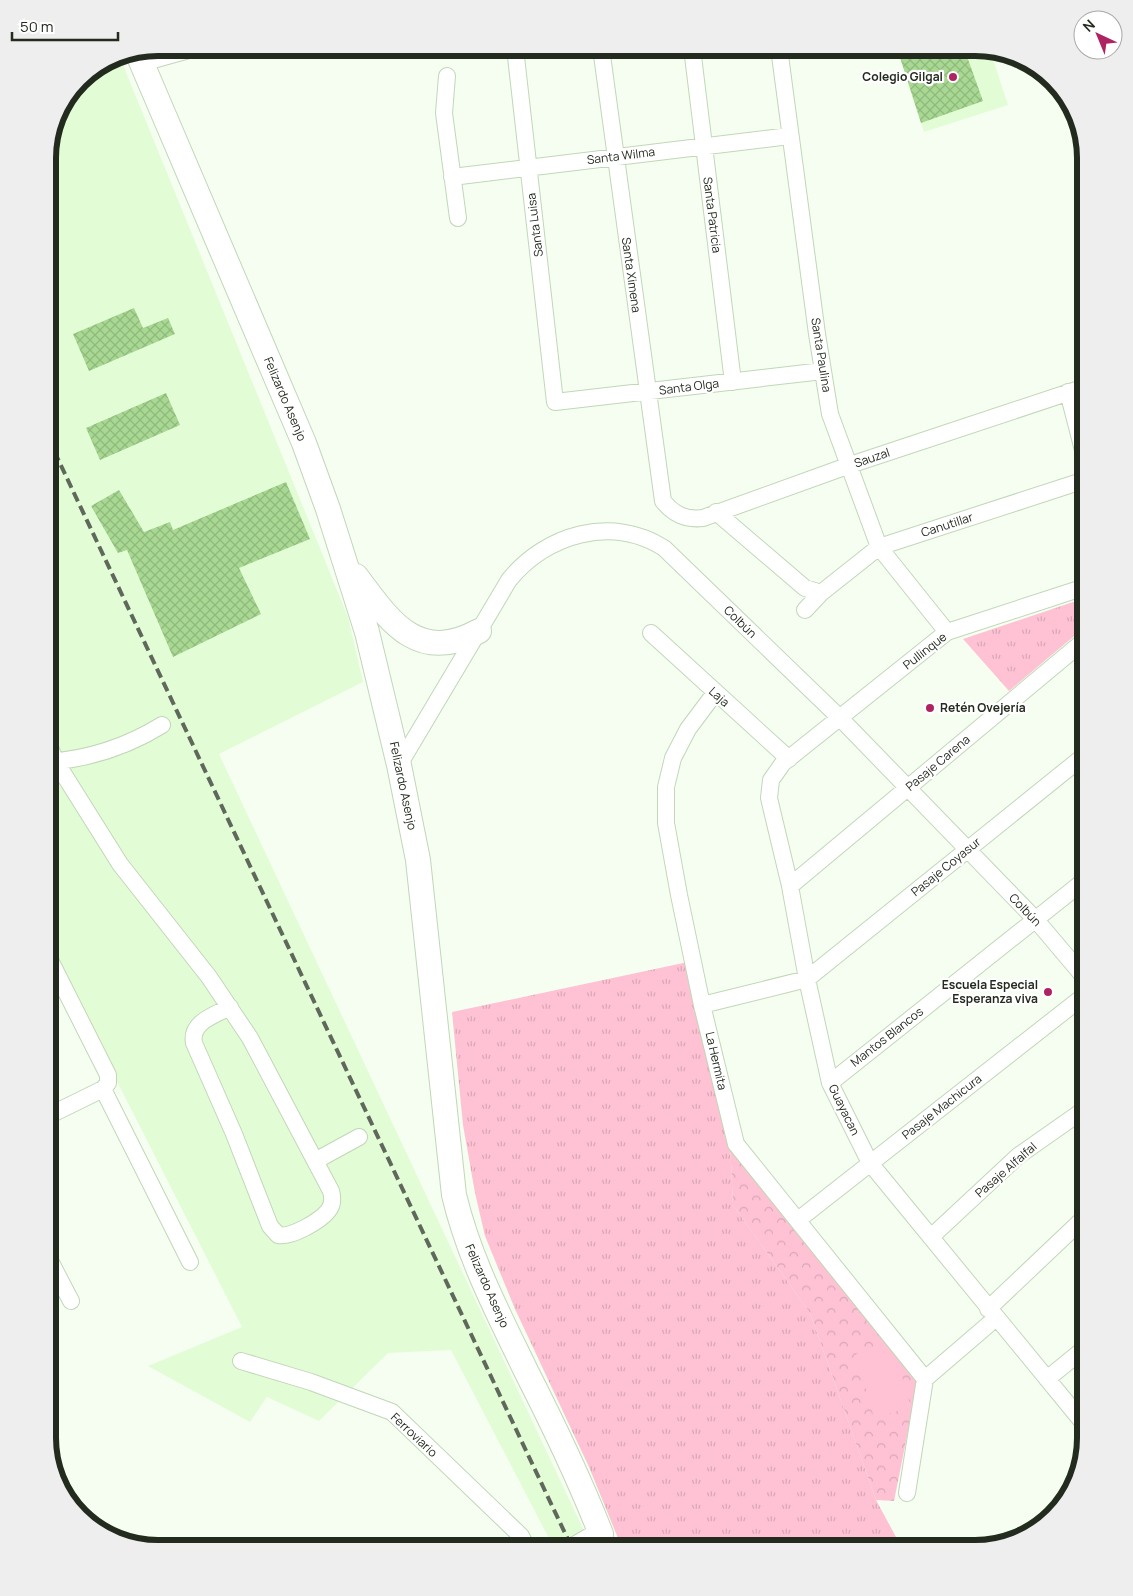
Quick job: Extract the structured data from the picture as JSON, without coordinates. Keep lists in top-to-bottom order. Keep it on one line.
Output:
{"streets":{"street":["Santa Wilma","Santa Patricia","Santa Luisa","Santa Ximena","Santa Paulina","Santa Olga","Felizardo Asenjo","Sauzal","Canutillar","Colbún","Pullinque","Laja","Pasaje Carena","Pasaje Coyasur","Mantos Blancos","La Hermita","Pasaje Machicura","Guayacan","Pasaje Alfalfal","Ferroviario"]},"crossings":[["Santa Wilma","Santa Patricia"],["Santa Wilma","Santa Luisa"],["Santa Wilma","Santa Ximena"],["Santa Wilma","Santa Paulina"],["Santa Patricia","Santa Olga"],["Santa Luisa","Santa Olga"],["Santa Ximena","Santa Olga"],["Santa Ximena","Sauzal"],["Santa Paulina","Santa Olga"],["Santa Paulina","Sauzal"],["Santa Paulina","Canutillar"],["Santa Paulina","Pullinque"],["Felizardo Asenjo","Colbún"],["Colbún","Pullinque"],["Colbún","Pasaje Carena"],["Colbún","Pasaje Coyasur"],["Colbún","Mantos Blancos"],["Pullinque","Laja"],["Pullinque","Guayacan"],["Laja","La Hermita"],["Laja","Guayacan"],["Pasaje Carena","Guayacan"],["Pasaje Coyasur","Guayacan"],["Mantos Blancos","Guayacan"],["La Hermita","Pasaje Machicura"],["Pasaje Machicura","Guayacan"],["Guayacan","Pasaje Alfalfal"]],"places":["Colegio Gilgal","Retén Ovejería","Escuela Especial Esperanza viva"],"scale_bar":"50 m","north":"top left"}
